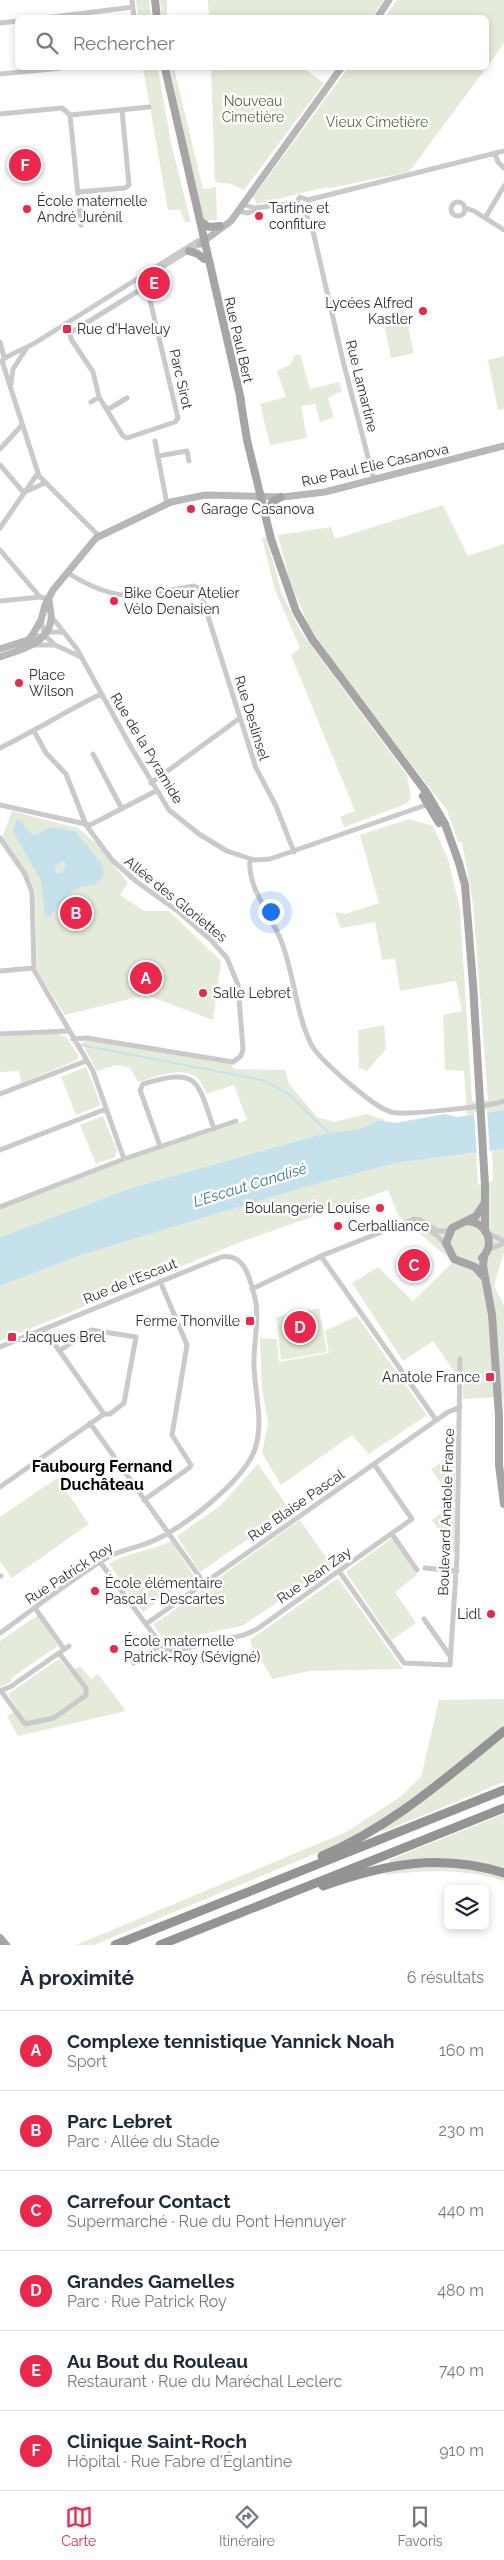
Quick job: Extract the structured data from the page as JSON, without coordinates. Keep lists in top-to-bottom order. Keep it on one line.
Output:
{"streets":{"main road":["Rue Paul Bert"],"street":["Parc Sirot","Rue Lamartine","Rue Paul Elie Casanova","Rue Deslinsel","Rue de la Pyramide","Allée des Gloriettes","Rue de l'Escaut","Rue Blaise Pascal","Boulevard Anatole France","Rue Patrick Roy","Rue Jean Zay"]},"crossings":[["Rue Paul Bert","Rue Paul Elie Casanova"],["Rue Lamartine","Rue Paul Elie Casanova"],["Rue Paul Elie Casanova","Rue Deslinsel"],["Rue de l'Escaut","Rue Patrick Roy"],["Rue Blaise Pascal","Boulevard Anatole France"],["Rue Blaise Pascal","Rue Jean Zay"],["Boulevard Anatole France","Rue Jean Zay"]],"districts":["Faubourg Fernand Duchâteau"],"water":["L'Escaut Canalisé"],"parks":["Nouveau Cimetière","Vieux Cimetière"],"places":{"other":["École maternelle André Jurénil","Tartine et confiture","Lycées Alfred Kastler","Garage Casanova","Bike Coeur Atelier Vélo Denaisien","Place Wilson","Salle Lebret","Boulangerie Louise","Cerballiance","École élémentaire Pascal - Descartes","Lidl","École maternelle Patrick-Roy (Sévigné)"],"transit":["Rue d'Haveluy","Ferme Thonville","Jacques Brel","Anatole France"]},"page":{"search":"Rechercher","pins":["F","E","B","A","C","D"],"heading":["À proximité","6 résultats"],"list":[{"mark":"A","name":"Complexe tennistique Yannick Noah","note":"Sport","value":"160 m"},{"mark":"B","name":"Parc Lebret","note":"Parc · Allée du Stade","value":"230 m"},{"mark":"C","name":"Carrefour Contact","note":"Supermarché · Rue du Pont Hennuyer","value":"440 m"},{"mark":"D","name":"Grandes Gamelles","note":"Parc · Rue Patrick Roy","value":"480 m"},{"mark":"E","name":"Au Bout du Rouleau","note":"Restaurant · Rue du Maréchal Leclerc","value":"740 m"},{"mark":"F","name":"Clinique Saint-Roch","note":"Hôpital · Rue Fabre d'Églantine","value":"910 m"}],"nav":["Carte","Itinéraire","Favoris"]}}
